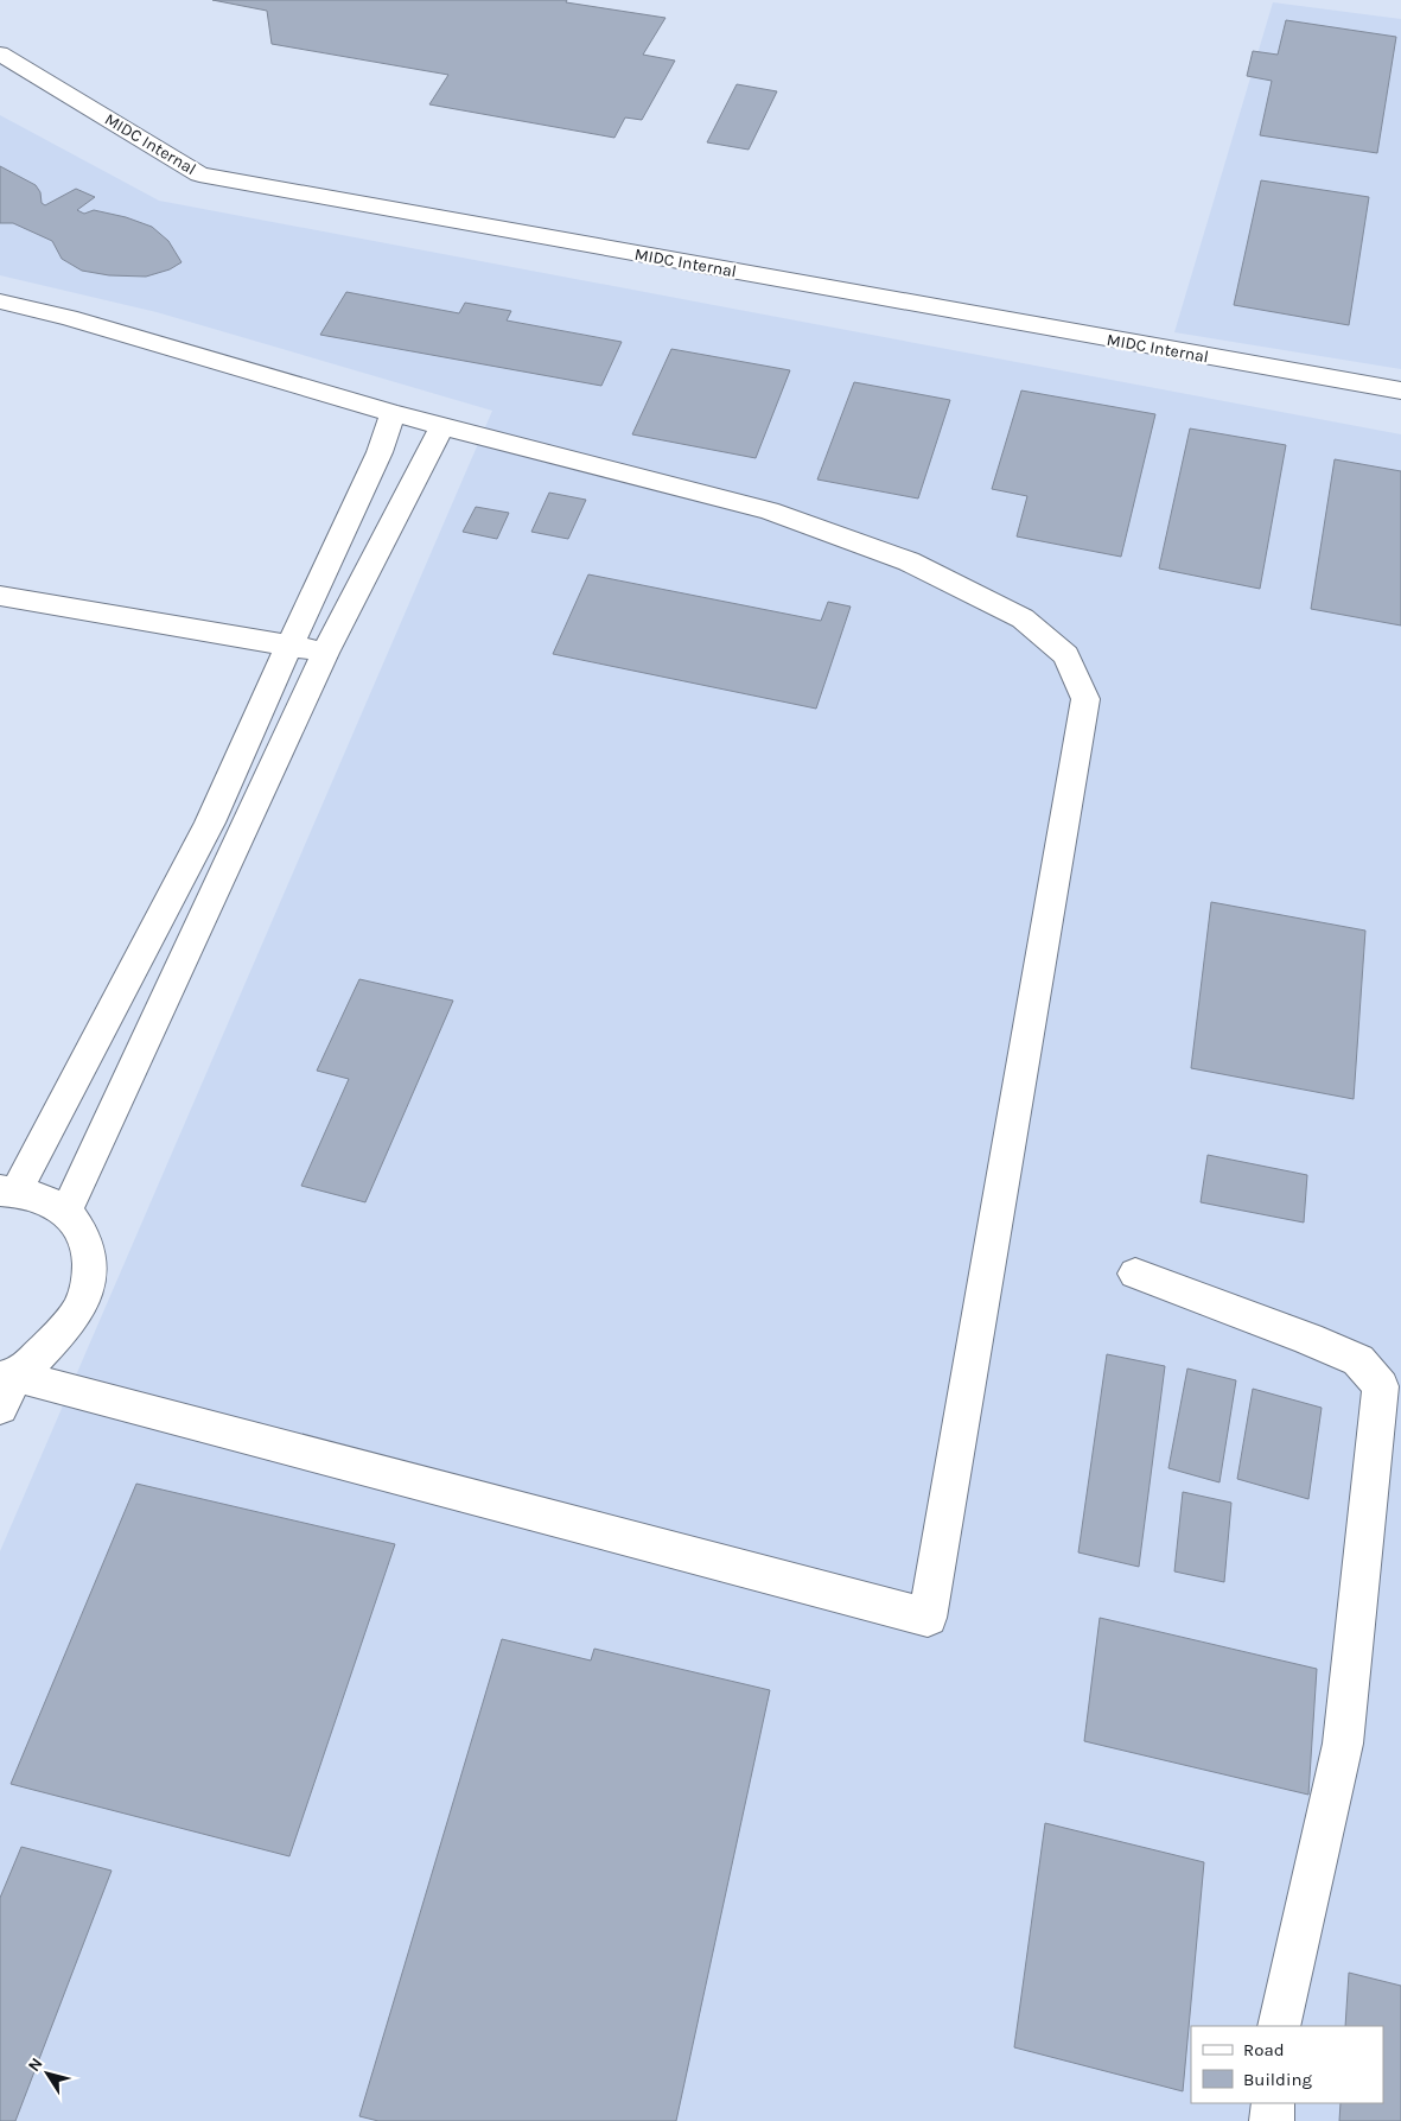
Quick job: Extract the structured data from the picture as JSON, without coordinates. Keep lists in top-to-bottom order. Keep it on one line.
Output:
{"streets":{"street":["MIDC Internal"]},"legend":["Road","Building"],"north":"top left"}
